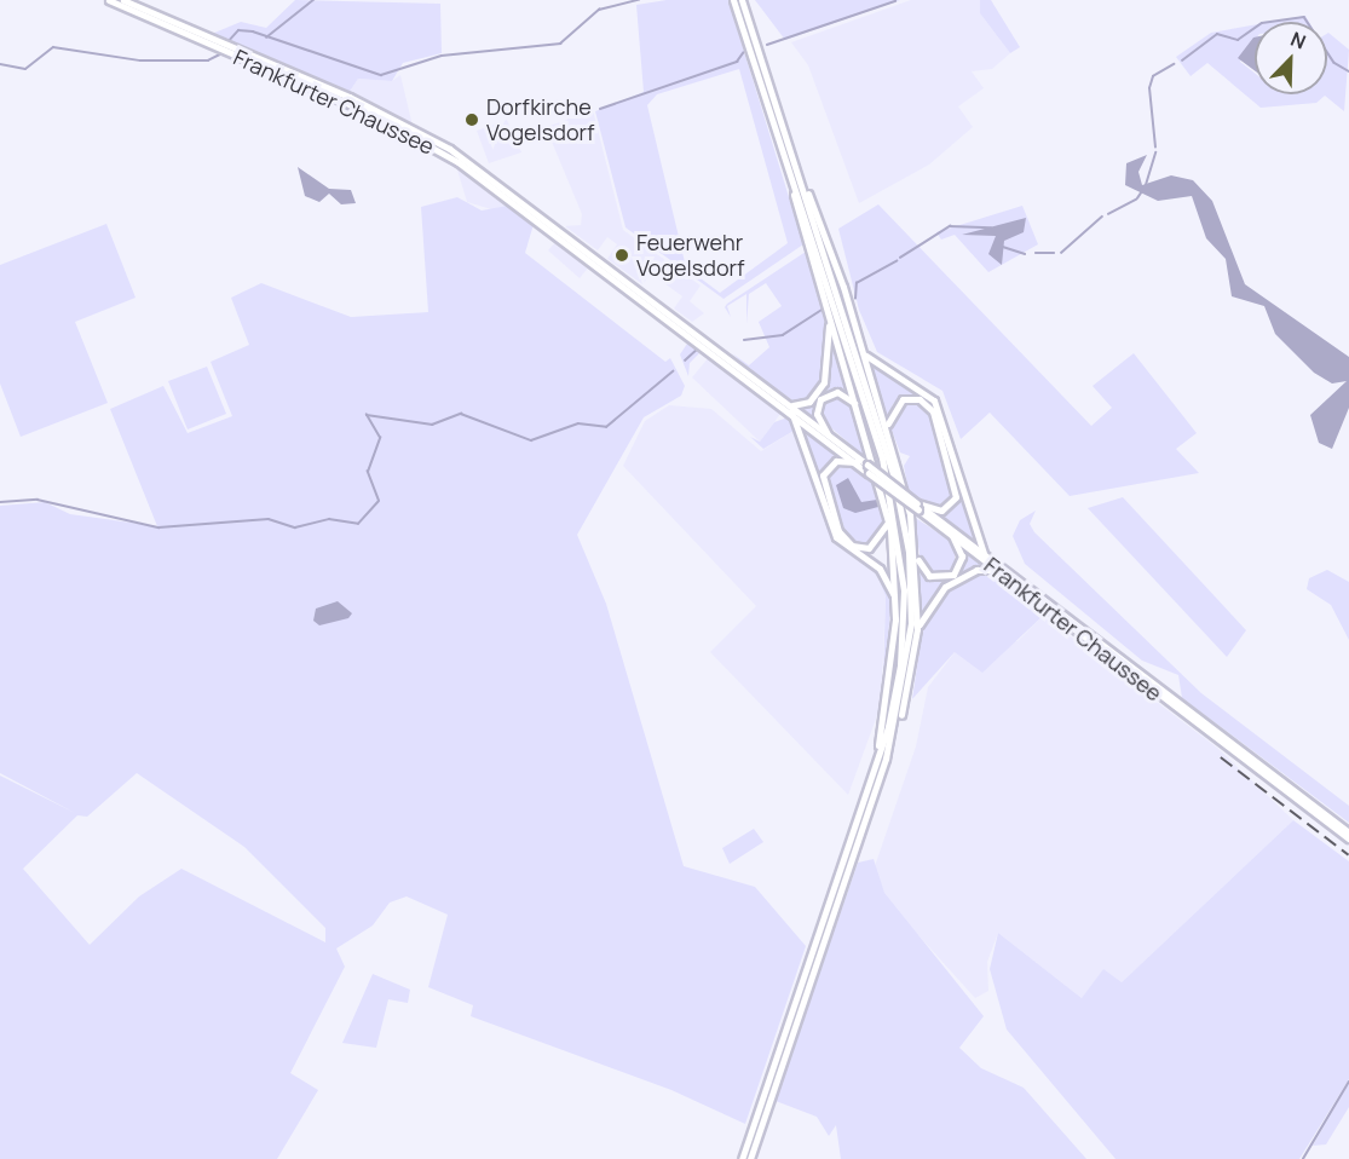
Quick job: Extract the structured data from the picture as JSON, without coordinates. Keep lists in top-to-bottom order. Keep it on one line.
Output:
{"streets":{"main road":["Frankfurter Chaussee"]},"places":["Dorfkirche Vogelsdorf","Feuerwehr Vogelsdorf"],"north":"top right"}
